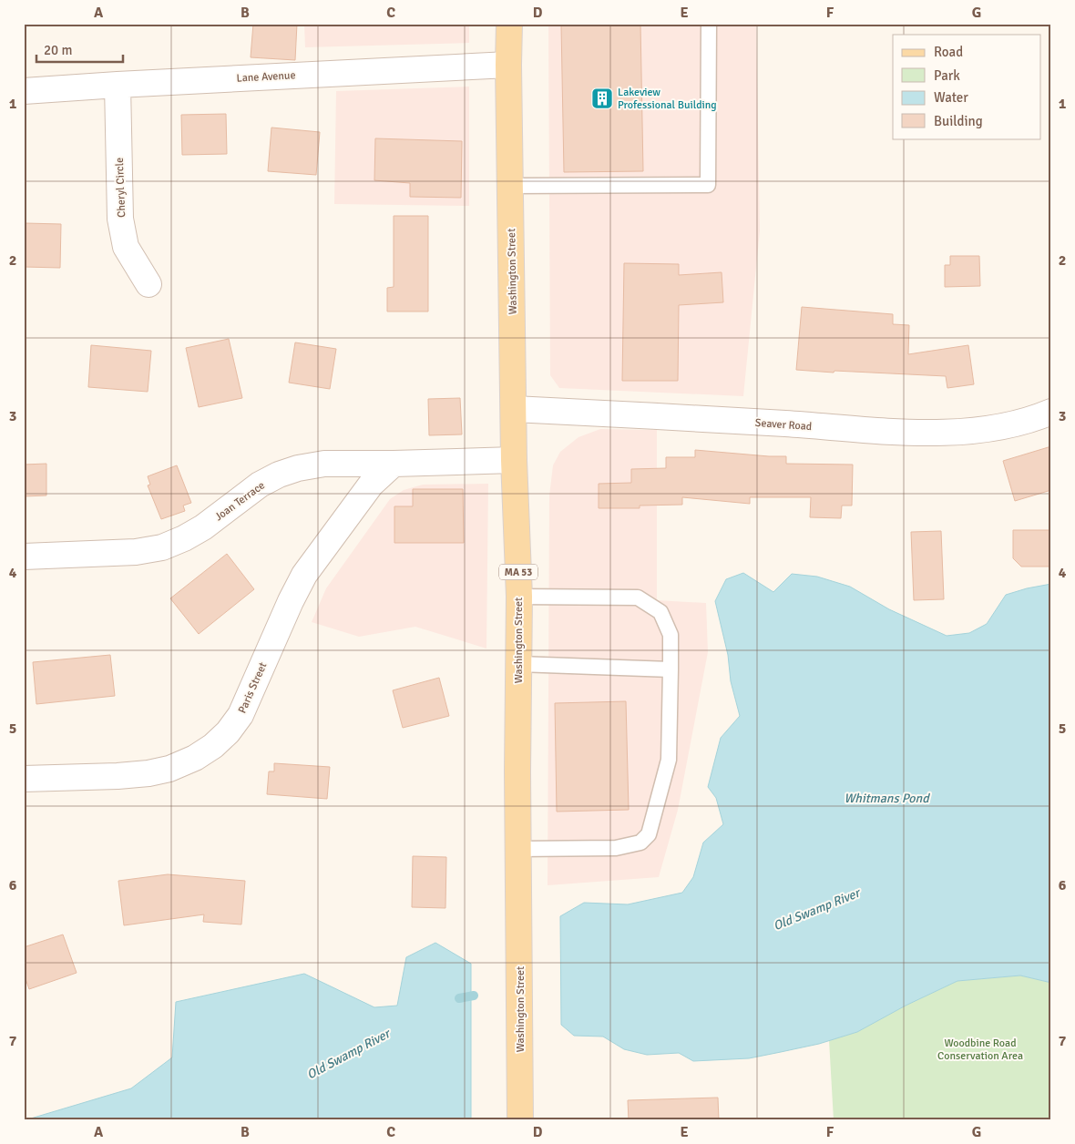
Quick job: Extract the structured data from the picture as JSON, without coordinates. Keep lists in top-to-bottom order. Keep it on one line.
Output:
{"streets":{"main road":["Washington Street","MA 53"],"street":["Lane Avenue","Cheryl Circle","Seaver Road","Joan Terrace","Paris Street"]},"crossings":[["Lane Avenue","Cheryl Circle"],["Lane Avenue","Washington Street"],["Washington Street","Seaver Road"],["Washington Street","Joan Terrace"],["Joan Terrace","Paris Street"]],"water":["Whitmans Pond","Old Swamp River"],"parks":["Woodbine Road Conservation Area"],"places":{"building":["Lakeview Professional Building"]},"legend":["Road","Park","Water","Building"],"scale_bar":"20 m","grid":{"columns":["A","B","C","D","E","F","G"],"rows":["1","2","3","4","5","6","7"]}}
